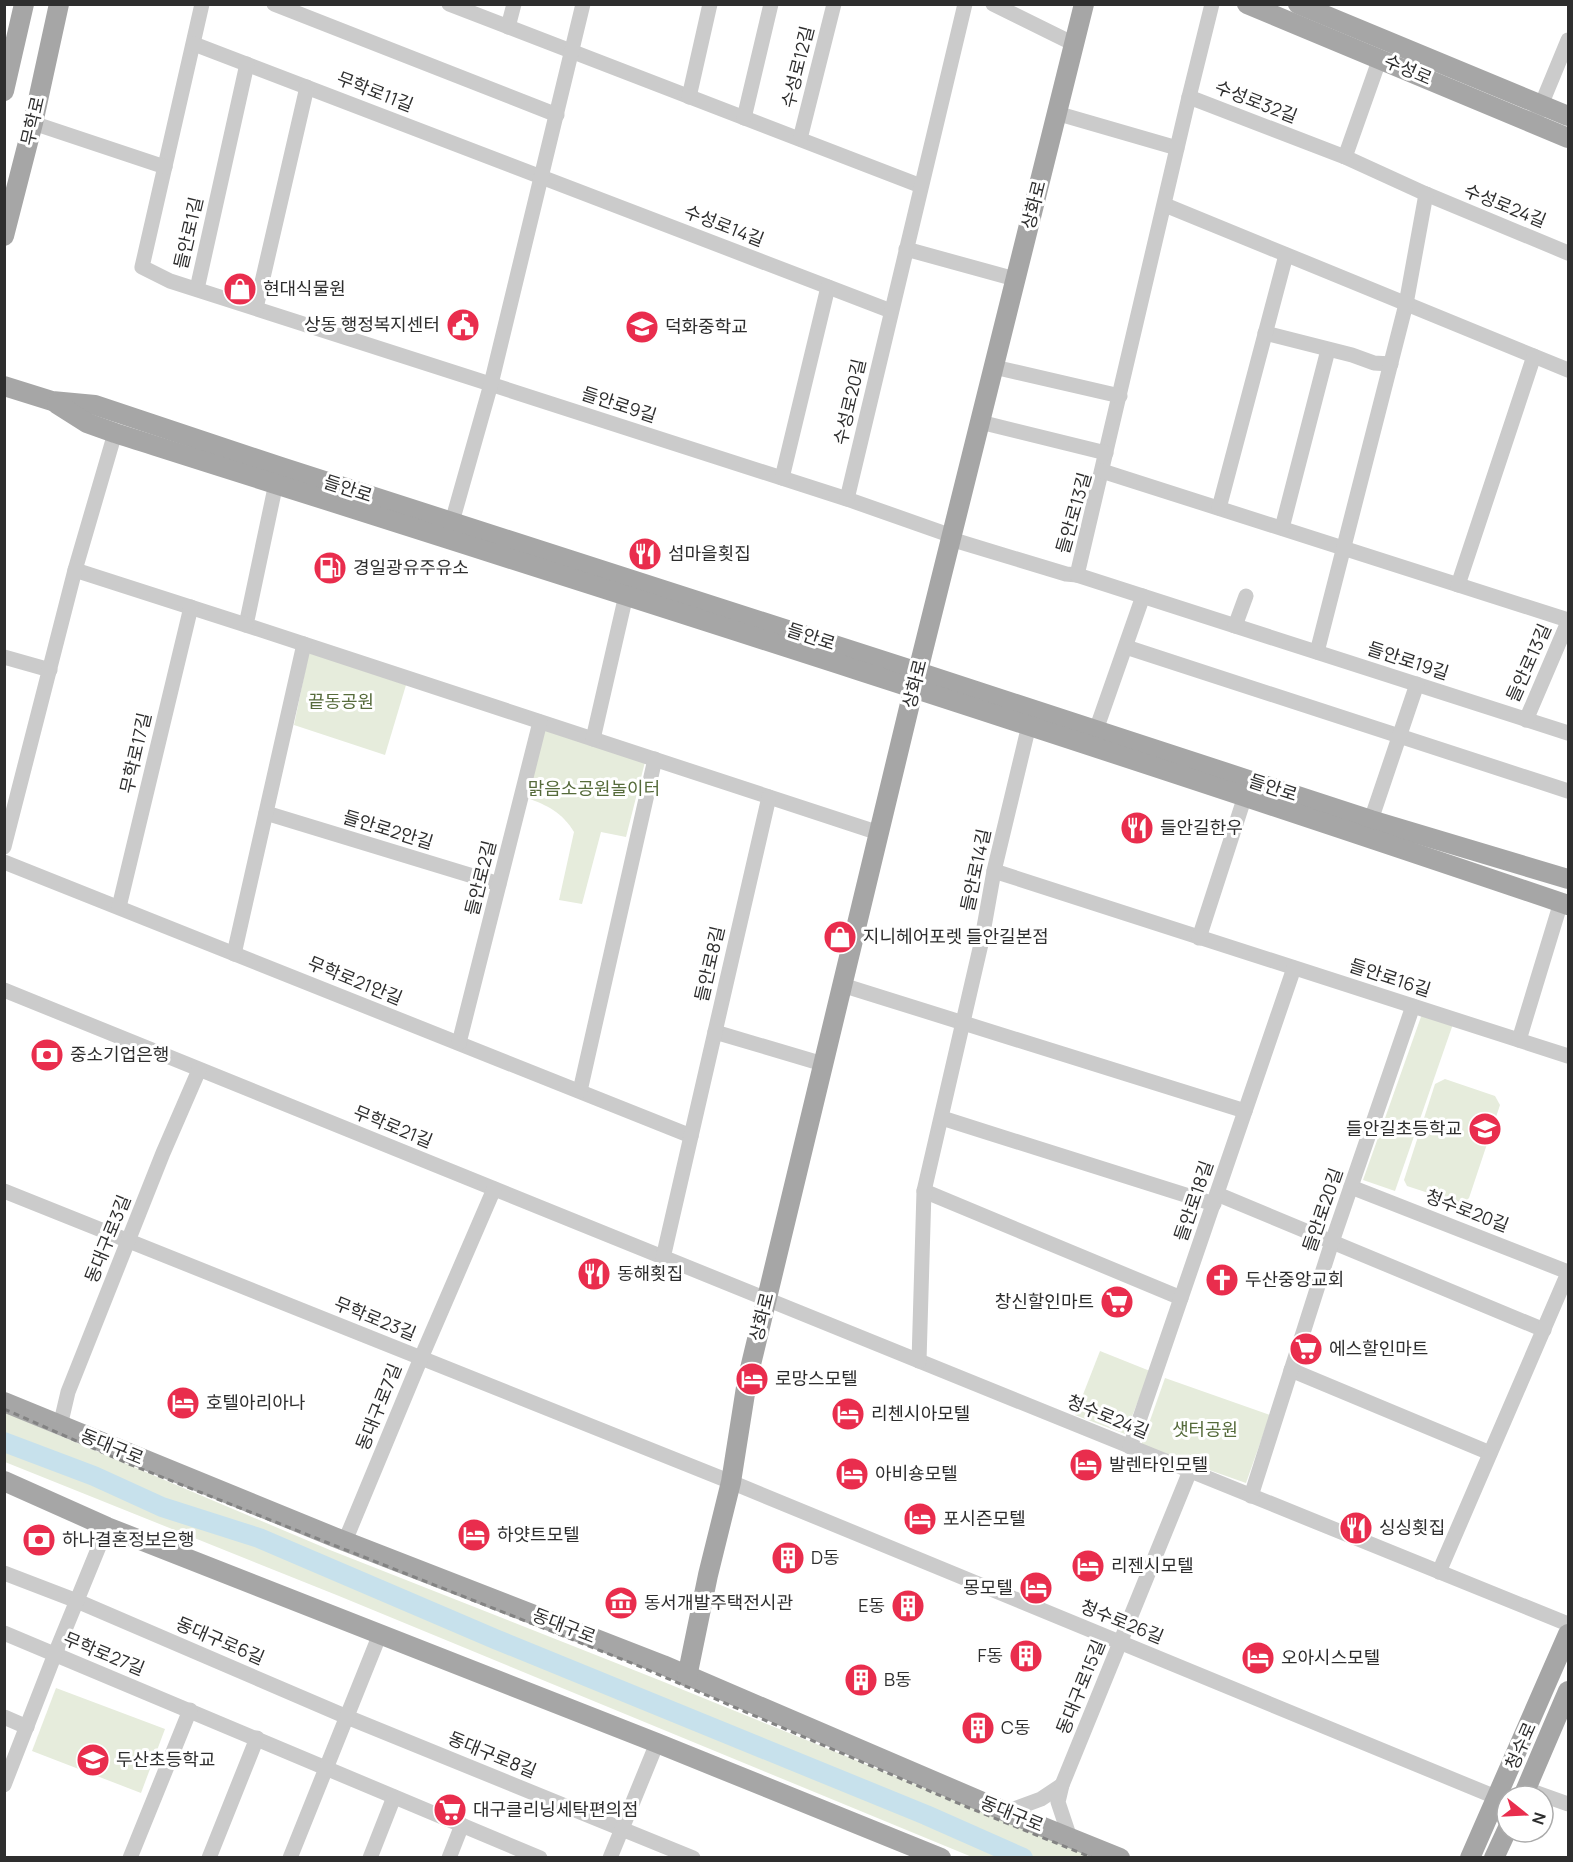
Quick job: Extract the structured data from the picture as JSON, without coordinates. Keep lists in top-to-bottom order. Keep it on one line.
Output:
{"streets":{"main road":["수성로","무학로","상화로","들안로","동대구로","청수로"],"street":["수성로12길","무학로11길","수성로32길","수성로24길","수성로14길","들안로1길","수성로20길","들안로9길","들안로13길","들안로19길","무학로17길","들안로2안길","들안로14길","들안로2길","들안로8길","들안로16길","무학로21안길","무학로21길","들안로18길","들안로20길","청수로20길","동대구로3길","무학로23길","동대구로7길","청수로24길","청수로26길","동대구로6길","무학로27길","동대구로15길","동대구로8길"]},"crossings":[["무학로11길","수성로14길"],["무학로11길","들안로1길"],["수성로32길","수성로24길"],["수성로32길","들안로13길"],["상화로","들안로"],["상화로","무학로21길"],["상화로","무학로23길"],["상화로","청수로24길"],["상화로","동대구로"],["상화로","청수로26길"],["수성로14길","수성로20길"],["들안로1길","들안로9길"],["들안로","들안로14길"],["들안로","들안로16길"],["들안로13길","들안로19길"],["무학로17길","무학로21안길"],["들안로2안길","들안로2길"],["들안로14길","들안로16길"],["들안로14길","청수로24길"],["들안로2길","무학로21안길"],["들안로8길","무학로21안길"],["들안로8길","무학로21길"],["들안로16길","들안로18길"],["들안로16길","들안로20길"],["무학로21길","동대구로3길"],["무학로21길","동대구로7길"],["무학로21길","청수로24길"],["들안로18길","청수로24길"],["들안로20길","청수로20길"],["들안로20길","청수로24길"],["청수로20길","청수로24길"],["동대구로3길","무학로23길"],["동대구로3길","동대구로"],["무학로23길","동대구로7길"],["무학로23길","청수로26길"],["동대구로7길","동대구로"],["청수로24길","동대구로15길"],["동대구로","동대구로15길"],["청수로26길","동대구로15길"],["동대구로6길","동대구로8길"]],"parks":["끝동공원","맑음소공원놀이터","샛터공원"],"places":{"shop":["현대식물원","지니헤어포렛 들안길본점"],"public building":["상동 행정복지센터"],"school or university":["덕화중학교","들안길초등학교","두산초등학교"],"restaurant":["섬마을횟집","들안길한우","동해횟집","싱싱횟집"],"fuel station":["경일광유주유소"],"bank":["중소기업은행","하나결혼정보은행"],"church":["두산중앙교회"],"supermarket":["창신할인마트","에스할인마트","대구클리닝세탁편의점"],"hotel":["로망스모텔","호텔아리아나","리첸시아모텔","발렌타인모텔","아비숑모텔","포시즌모텔","하얏트모텔","리젠시모텔","몽모텔","오아시스모텔"],"building":["D동","E동","F동","B동","C동"],"museum":["동서개발주택전시관"]},"north":"right"}
